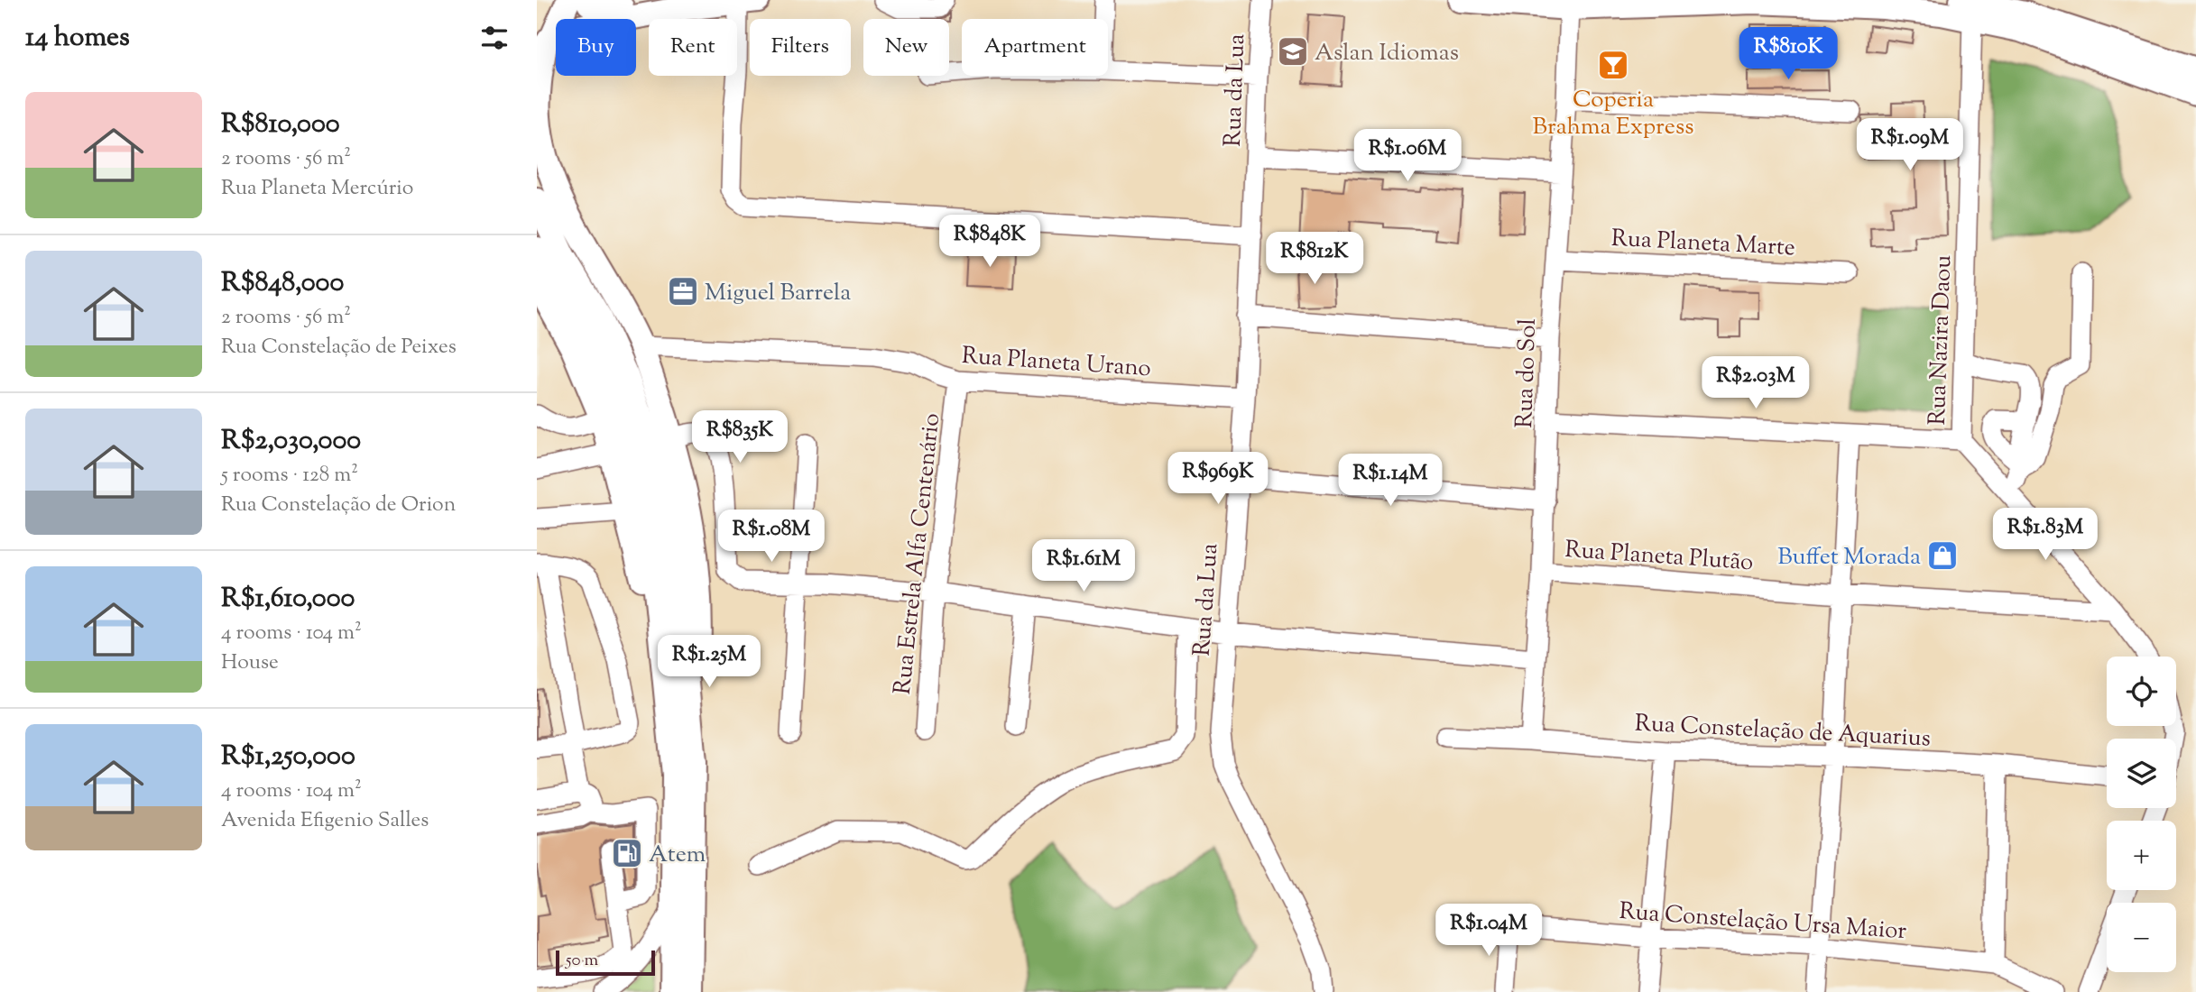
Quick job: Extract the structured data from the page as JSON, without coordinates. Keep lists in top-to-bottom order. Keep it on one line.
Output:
{"streets":{"street":["Rua da Lua","Rua Planeta Marte","Rua Nazira Daou","Rua Planeta Urano","Rua do Sol","Rua Estrela Alfa Centenário","Rua Planeta Plutão","Rua Constelação de Aquarius","Rua Constelação Ursa Maior"]},"crossings":[["Rua da Lua","Rua Planeta Urano"],["Rua Planeta Marte","Rua do Sol"],["Rua Nazira Daou","Rua Planeta Plutão"],["Rua Planeta Urano","Rua Estrela Alfa Centenário"],["Rua do Sol","Rua Planeta Plutão"],["Rua do Sol","Rua Constelação de Aquarius"]],"places":{"school or university":["Aslan Idiomas"],"bar":["Coperia Brahma Express"],"office":["Miguel Barrela"],"shop":["Buffet Morada"],"fuel station":["Atem"]},"scale_bar":"50 m","page":{"heading":"14 homes","chip":["Buy","Rent","Filters","New","Apartment"],"price":["R$810K","R$1.09M","R$1.06M","R$848K","R$812K","R$2.03M","R$835K","R$969K","R$1.14M","R$1.83M","R$1.08M","R$1.61M","R$1.25M","R$1.04M"],"list":[{"name":"R$810,000","note":"2 rooms · 56 m² · Rua Planeta Mercúrio"},{"name":"R$848,000","note":"2 rooms · 56 m² · Rua Constelação de Peixes"},{"name":"R$2,030,000","note":"5 rooms · 128 m² · Rua Constelação de Orion"},{"name":"R$1,610,000","note":"4 rooms · 104 m² · House"},{"name":"R$1,250,000","note":"4 rooms · 104 m² · Avenida Efigenio Salles"}],"map_buttons":["+","−"],"scale":"50 m"}}
